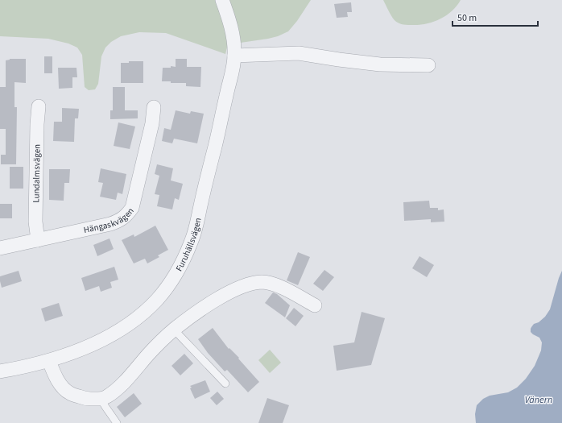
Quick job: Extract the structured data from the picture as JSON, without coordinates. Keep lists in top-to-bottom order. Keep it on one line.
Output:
{"streets":{"street":["Lundalmsvägen","Hängaskvägen","Furuhällsvägen"]},"crossings":[["Lundalmsvägen","Hängaskvägen"]],"water":["Vänern"],"scale_bar":"50 m"}
